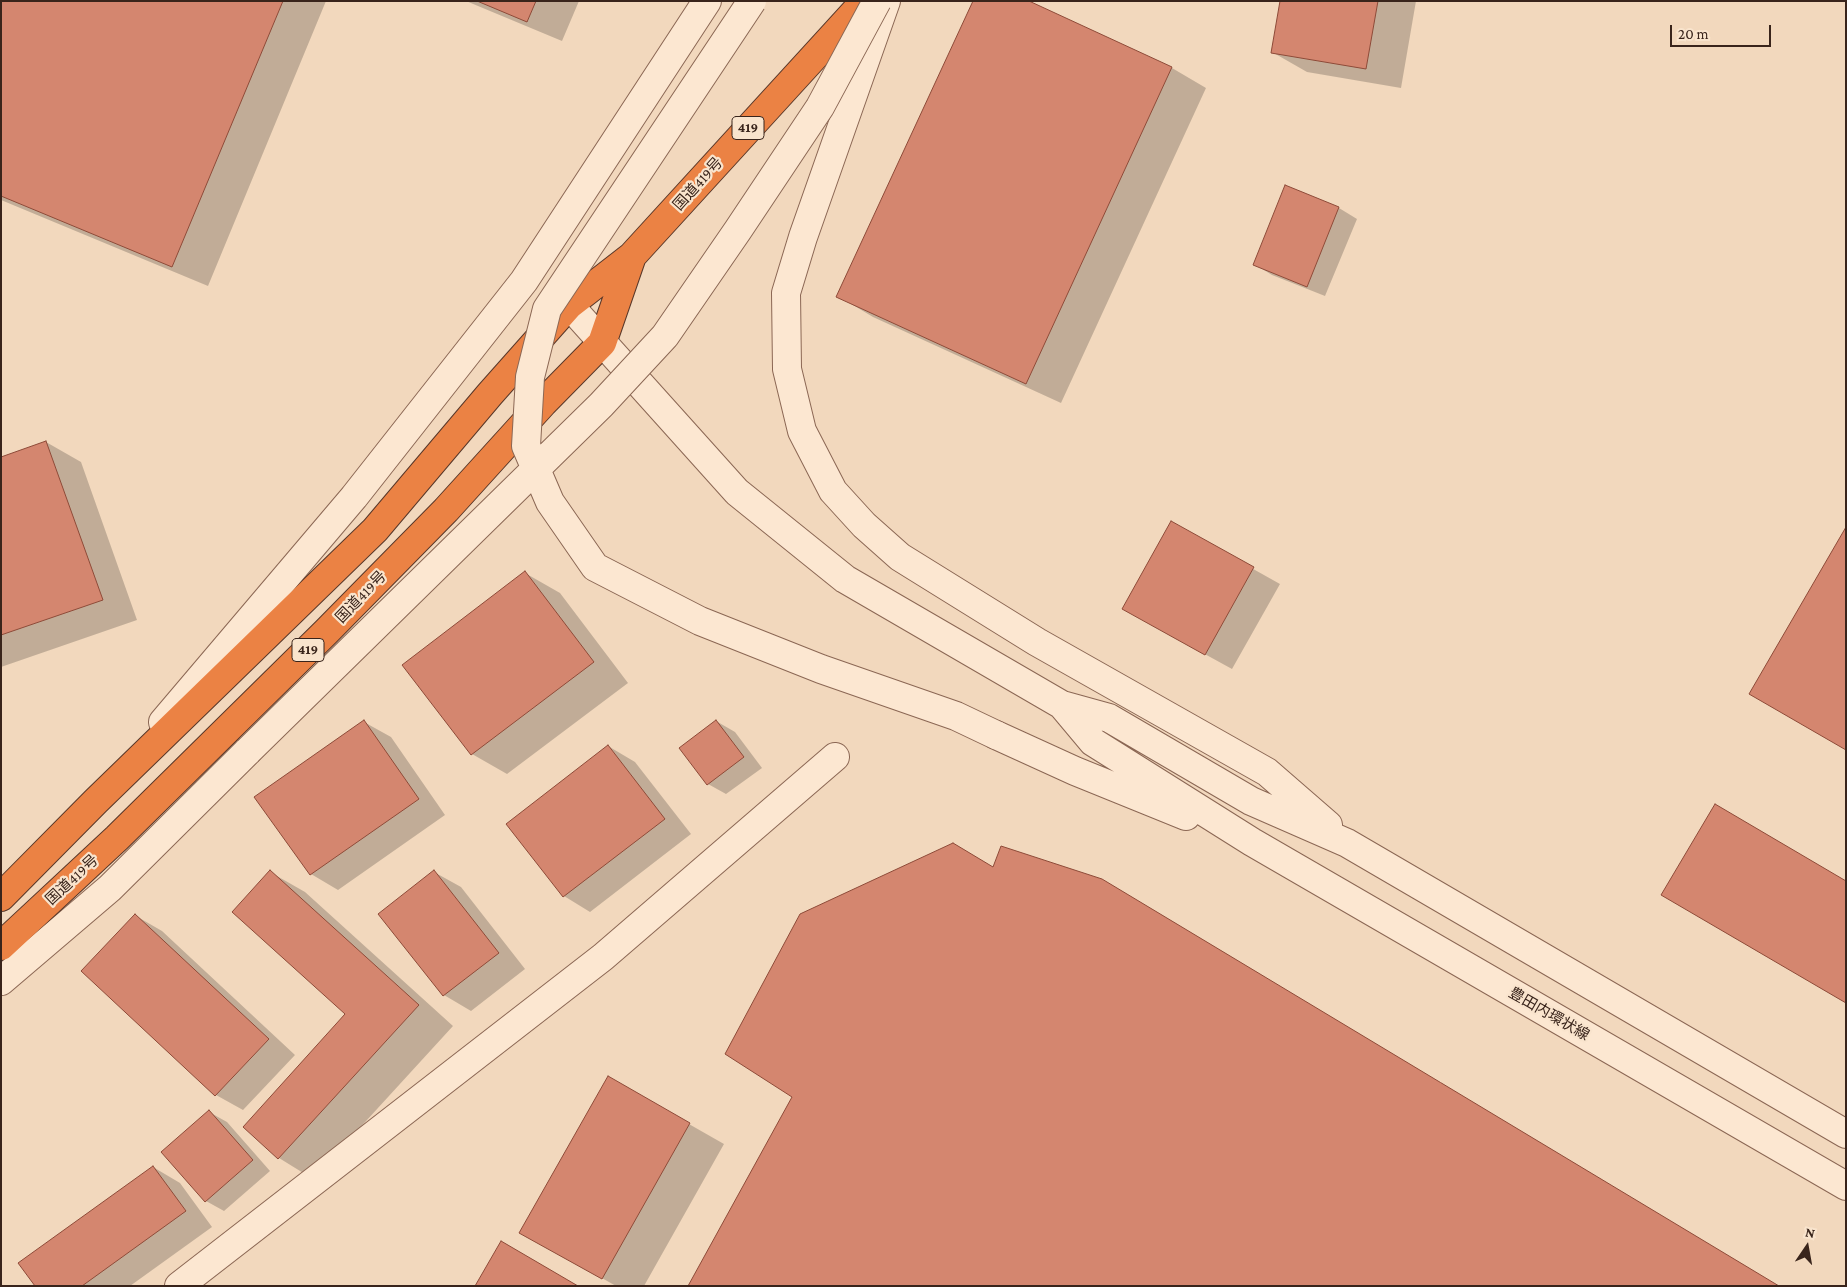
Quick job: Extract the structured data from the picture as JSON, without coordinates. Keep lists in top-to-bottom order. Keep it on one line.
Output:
{"streets":{"highway":["419","国道419号"],"street":["豊田内環状線"]},"scale_bar":"20 m","north":"top"}
